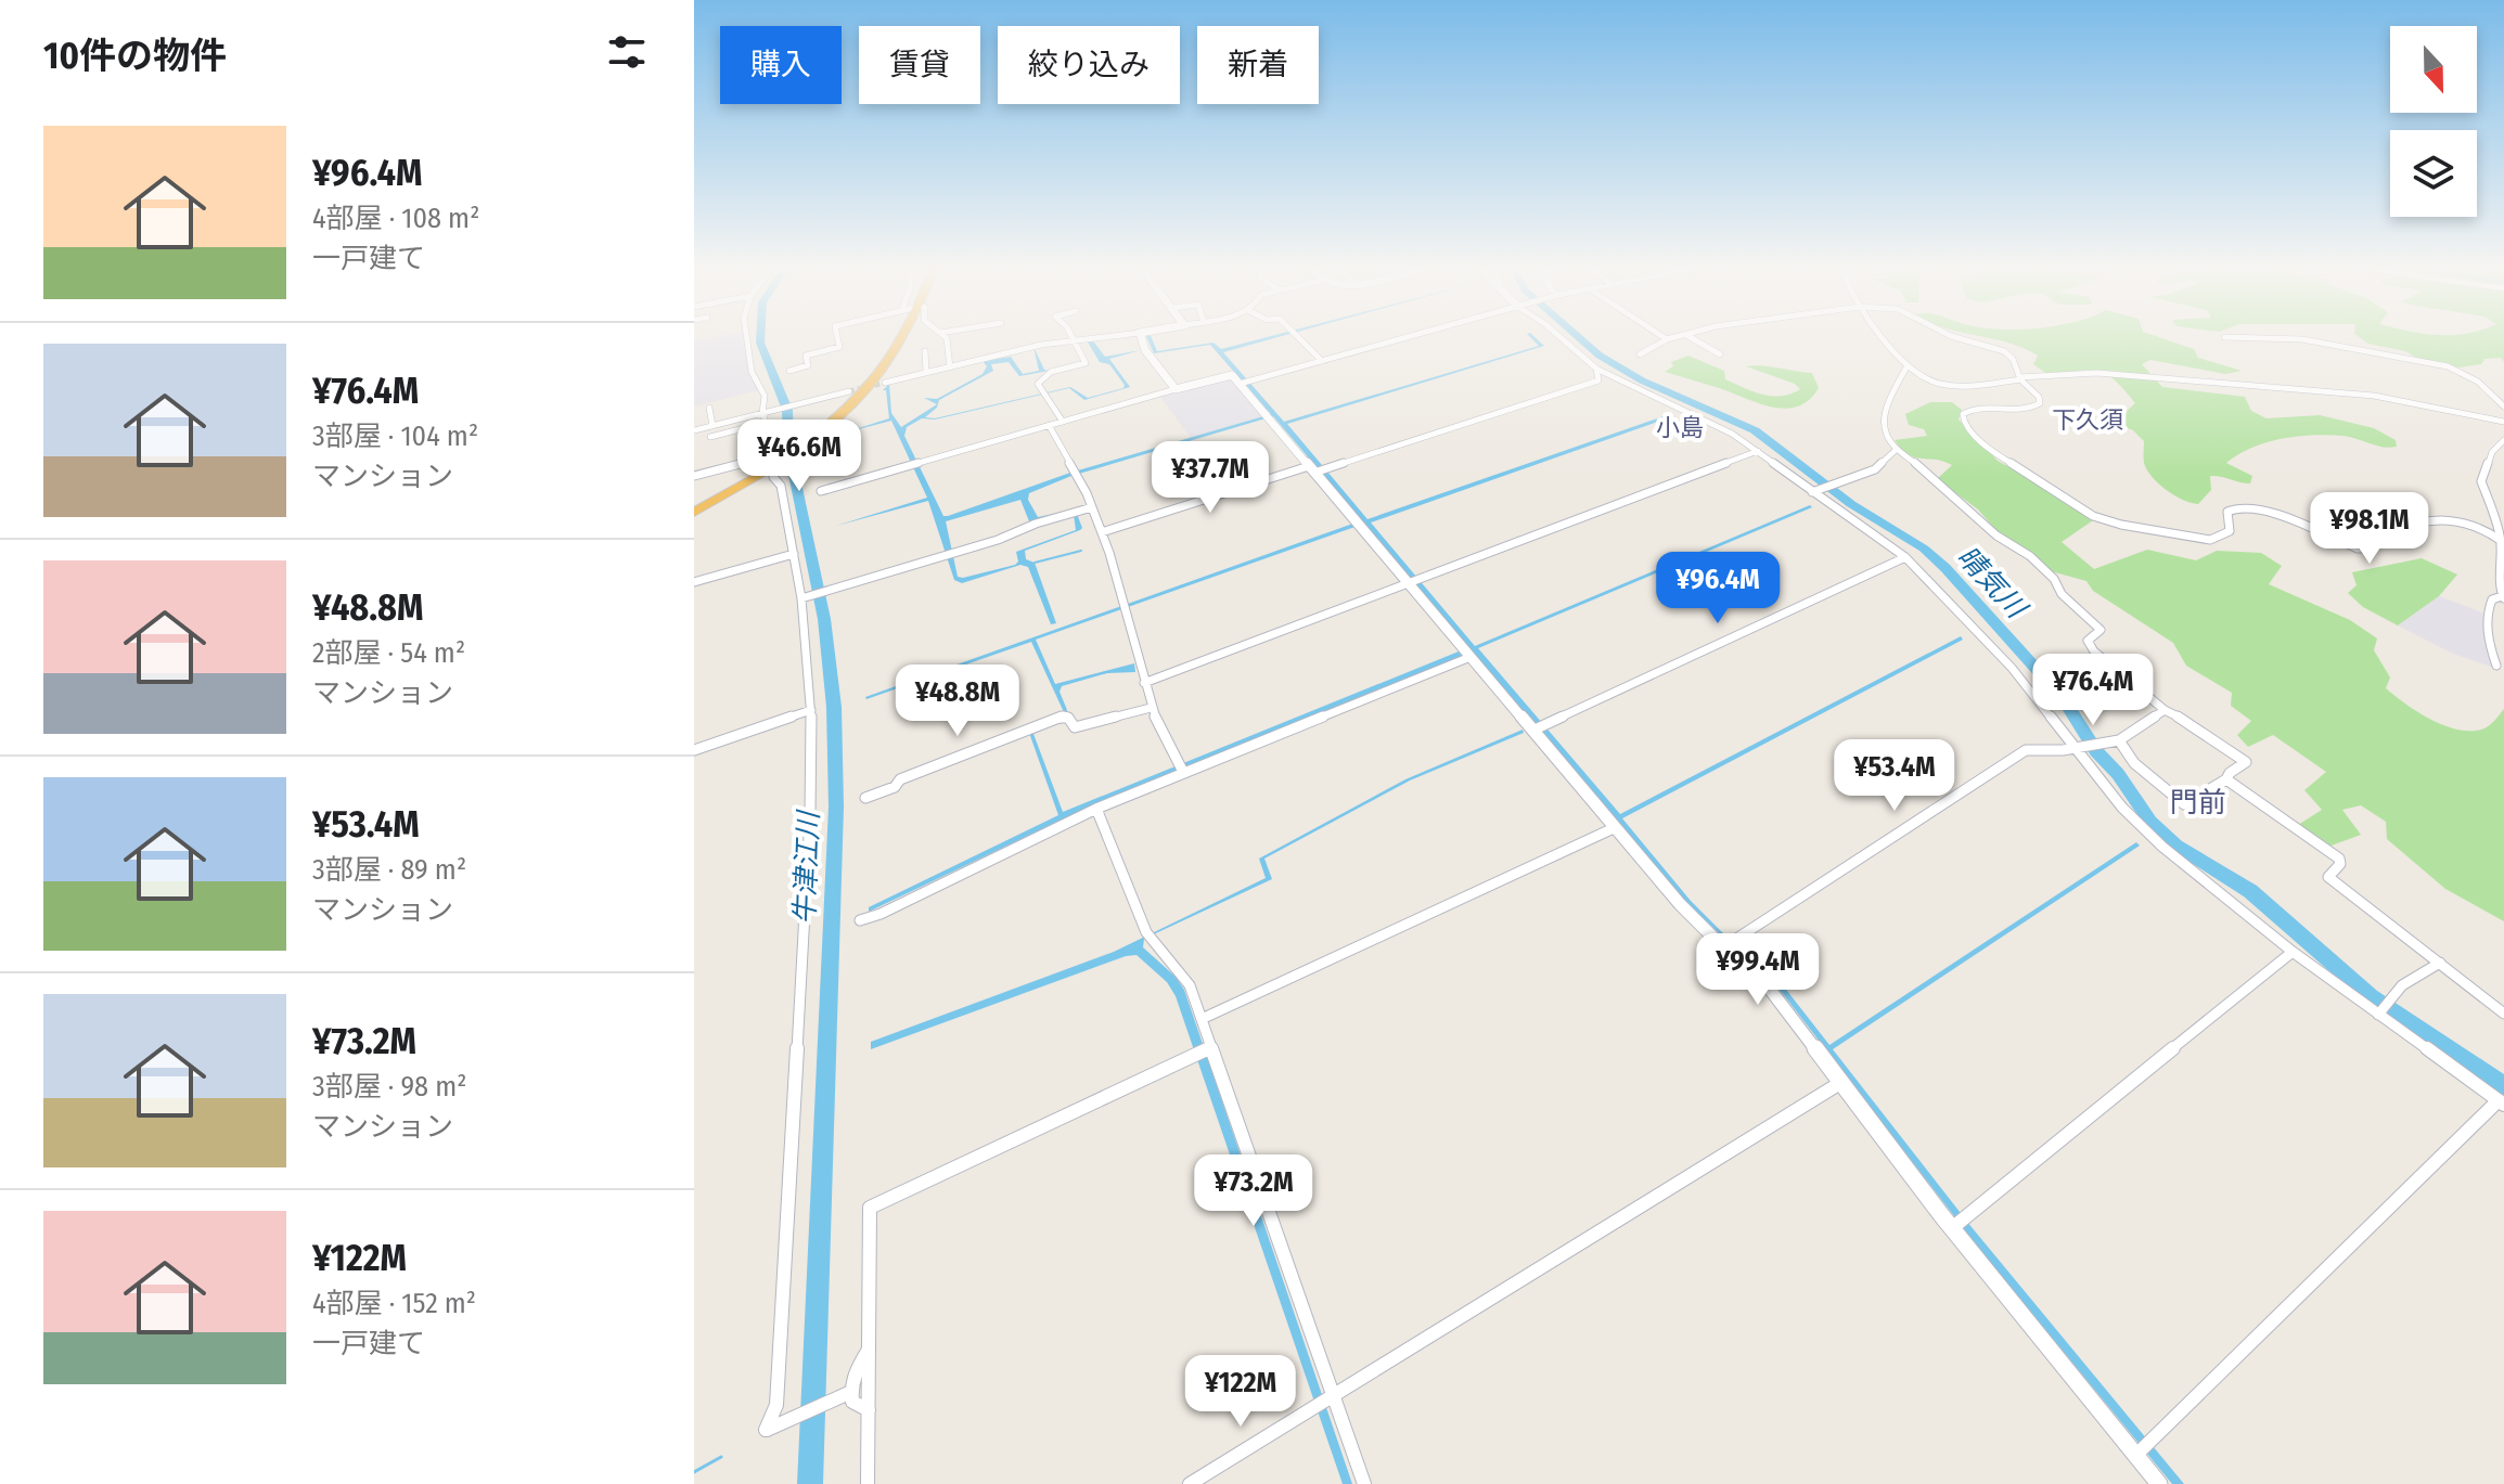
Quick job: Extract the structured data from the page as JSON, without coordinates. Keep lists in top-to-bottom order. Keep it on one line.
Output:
{"districts":["下久須","小島","門前"],"water":["晴気川","牛津江川"],"north":"bottom","page":{"heading":"10件の物件","chip":["購入","賃貸","絞り込み","新着"],"list":[{"name":"¥96.4M","note":"4部屋 · 108 m² · 一戸建て"},{"name":"¥76.4M","note":"3部屋 · 104 m² · マンション"},{"name":"¥48.8M","note":"2部屋 · 54 m² · マンション"},{"name":"¥53.4M","note":"3部屋 · 89 m² · マンション"},{"name":"¥73.2M","note":"3部屋 · 98 m² · マンション"},{"name":"¥122M","note":"4部屋 · 152 m² · 一戸建て"}],"price":["¥46.6M","¥37.7M","¥98.1M","¥96.4M","¥76.4M","¥48.8M","¥53.4M","¥99.4M","¥73.2M","¥122M"]}}
